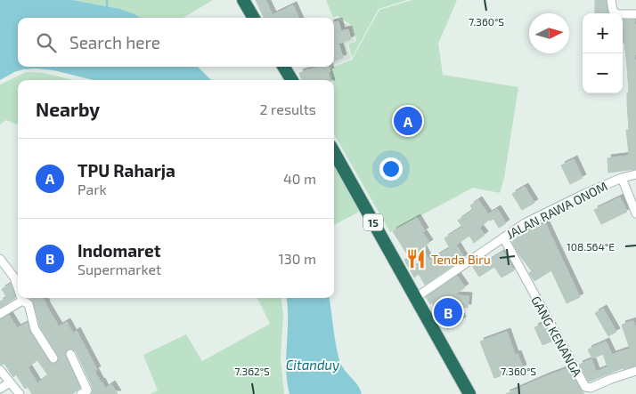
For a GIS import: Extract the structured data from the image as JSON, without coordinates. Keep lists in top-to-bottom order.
{
  "streets": {
    "highway": ["15"],
    "street": ["JALAN RAWA ONOM", "GANG KENANGA"]
  },
  "crossings": [
    ["JALAN RAWA ONOM", "15"],
    ["JALAN RAWA ONOM", "GANG KENANGA"]
  ],
  "water": ["Citanduy"],
  "places": {
    "restaurant": ["Tenda Biru"]
  },
  "north": "right",
  "page": {
    "map_buttons": ["+", "−"],
    "search": "Search here",
    "heading": ["Nearby", "2 results"],
    "pins": ["A", "B"],
    "list": [
      {
        "mark": "A",
        "name": "TPU Raharja",
        "note": "Park",
        "value": "40 m"
      },
      {
        "mark": "B",
        "name": "Indomaret",
        "note": "Supermarket",
        "value": "130 m"
      }
    ]
  },
  "coordinates": ["7.360°S", "108.564°E", "7.362°S"]
}
